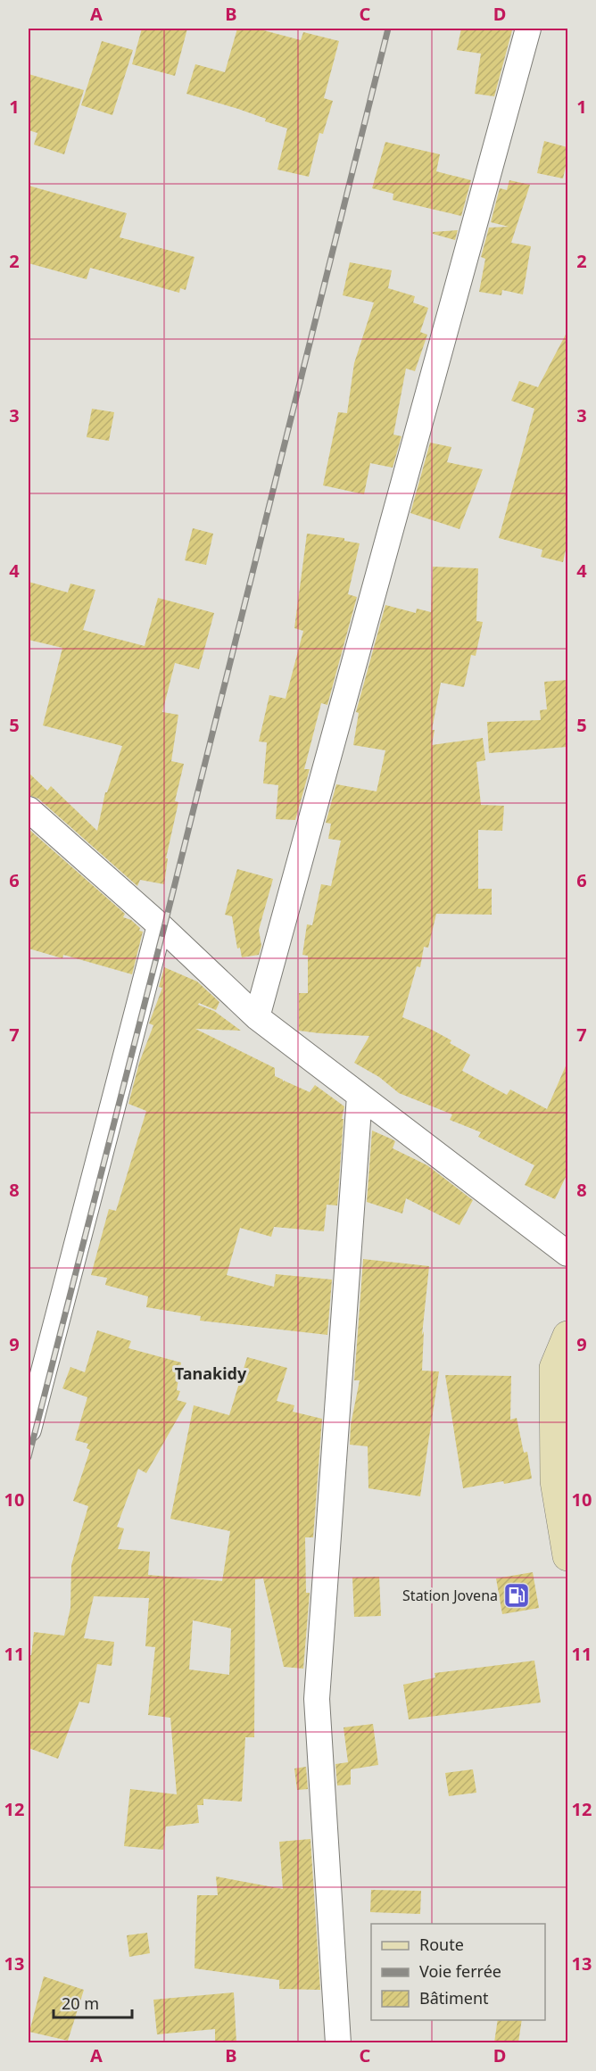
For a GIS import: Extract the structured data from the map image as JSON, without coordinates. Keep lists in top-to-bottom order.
{
  "districts": ["Tanakidy"],
  "places": {
    "fuel station": ["Station Jovena"]
  },
  "legend": ["Route", "Voie ferrée", "Bâtiment"],
  "scale_bar": "20 m",
  "grid": {
    "columns": [
      "A",
      "B",
      "C",
      "D"
    ],
    "rows": [
      "1",
      "2",
      "3",
      "4",
      "5",
      "6",
      "7",
      "8",
      "9",
      "10",
      "11",
      "12",
      "13"
    ]
  }
}
